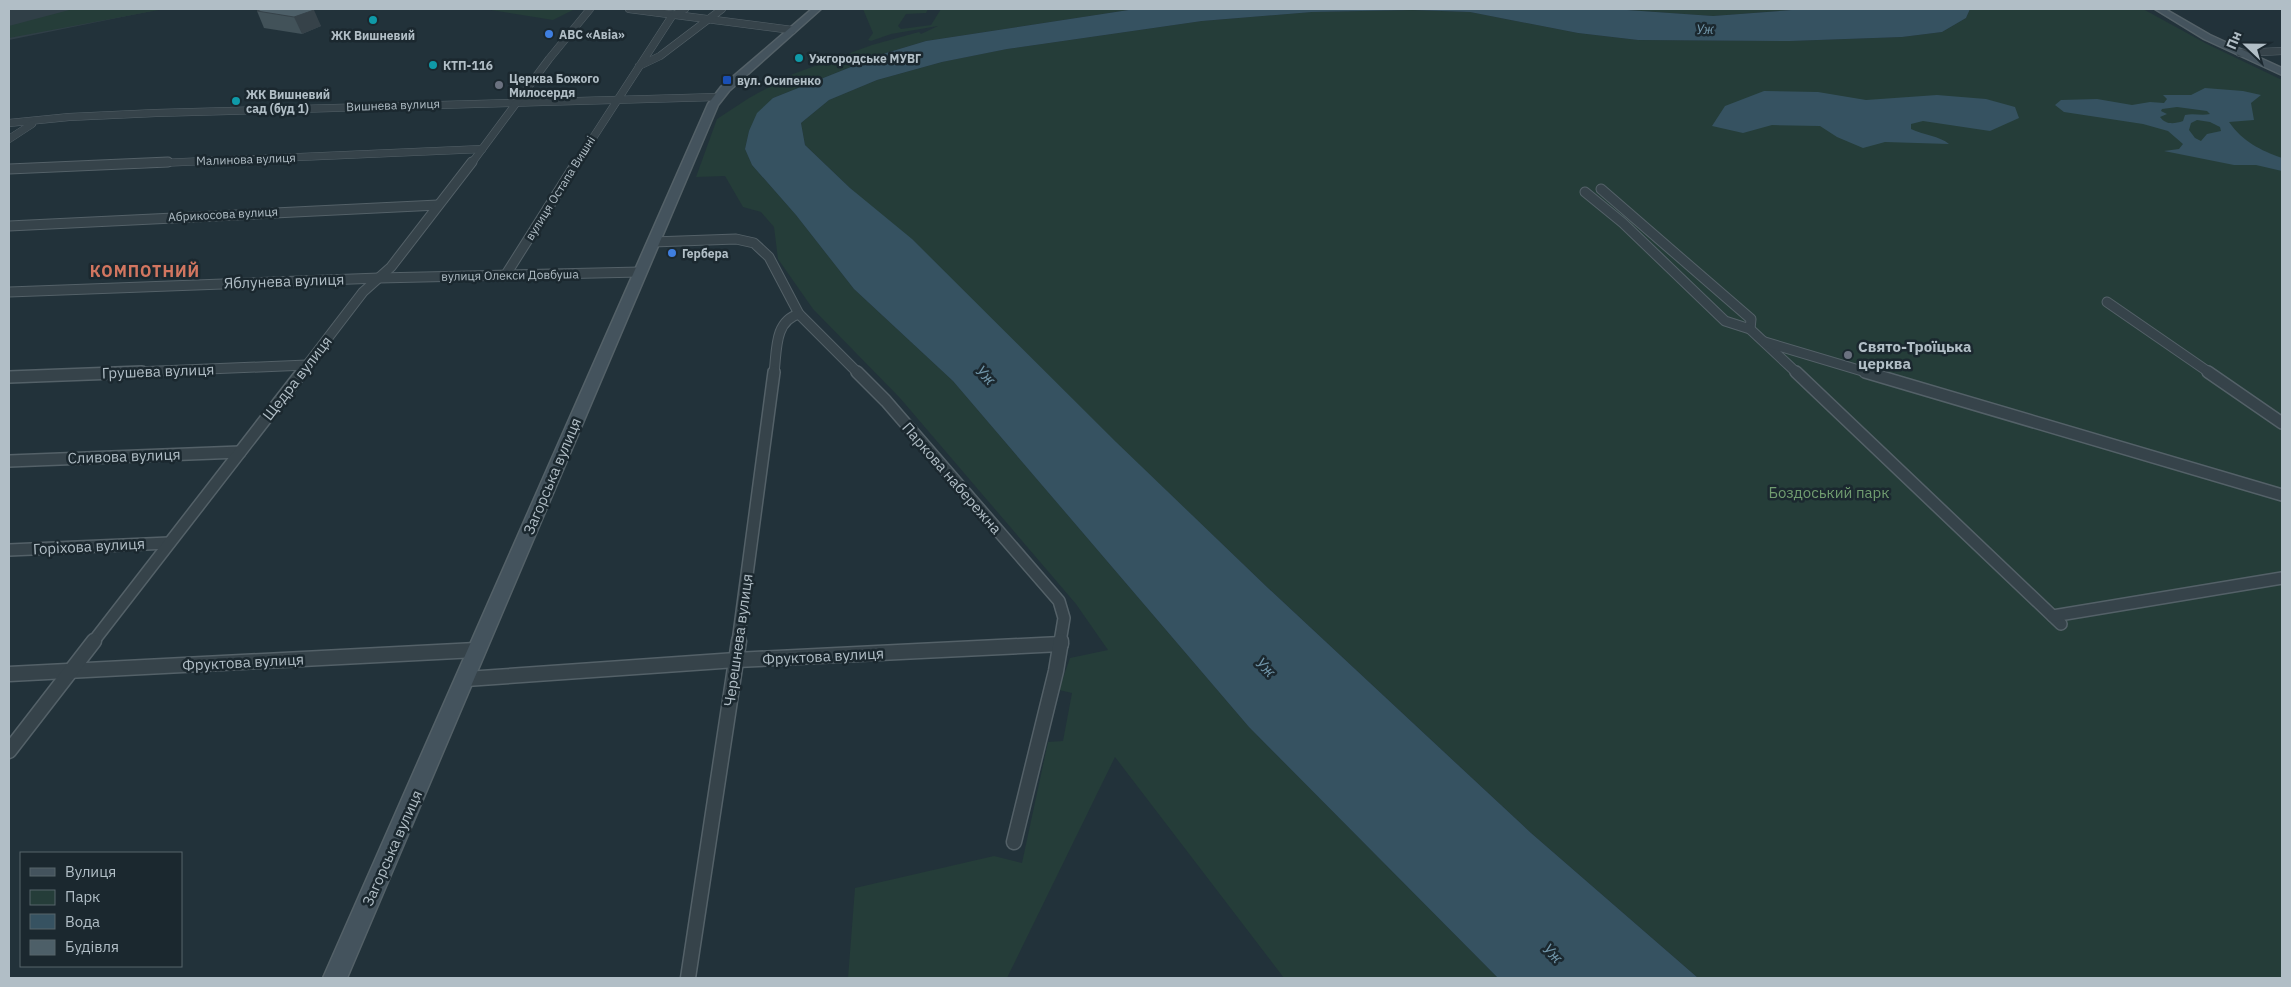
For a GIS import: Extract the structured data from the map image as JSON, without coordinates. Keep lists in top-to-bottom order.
{
  "streets": {
    "street": [
      "Вишнева вулиця",
      "Малинова вулиця",
      "вулиця Остапа Вишні",
      "Абрикосова вулиця",
      "вулиця Олекси Довбуша",
      "Яблунева вулиця",
      "Грушева вулиця",
      "Щедра вулиця",
      "Сливова вулиця",
      "Загорська вулиця",
      "Паркова набережна",
      "Горіхова вулиця",
      "Черешнева вулиця",
      "Фруктова вулиця"
    ]
  },
  "crossings": [
    ["Вишнева вулиця", "вулиця Остапа Вишні"],
    ["Вишнева вулиця", "Щедра вулиця"],
    ["Вишнева вулиця", "Загорська вулиця"],
    ["Малинова вулиця", "Щедра вулиця"],
    ["вулиця Остапа Вишні", "вулиця Олекси Довбуша"],
    ["Абрикосова вулиця", "Щедра вулиця"],
    ["вулиця Олекси Довбуша", "Яблунева вулиця"],
    ["вулиця Олекси Довбуша", "Щедра вулиця"],
    ["вулиця Олекси Довбуша", "Загорська вулиця"],
    ["Яблунева вулиця", "Щедра вулиця"],
    ["Грушева вулиця", "Щедра вулиця"],
    ["Щедра вулиця", "Сливова вулиця"],
    ["Щедра вулиця", "Горіхова вулиця"],
    ["Щедра вулиця", "Фруктова вулиця"],
    ["Загорська вулиця", "Паркова набережна"],
    ["Загорська вулиця", "Фруктова вулиця"],
    ["Паркова набережна", "Черешнева вулиця"],
    ["Паркова набережна", "Фруктова вулиця"],
    ["Черешнева вулиця", "Фруктова вулиця"]
  ],
  "districts": ["КОМПОТНИЙ"],
  "water": ["Уж"],
  "parks": ["Боздоський парк"],
  "places": {
    "other": [
      "ЖК Вишневий",
      "ABC «Авіа»",
      "Ужгородське МУВГ",
      "КТП-116",
      "Церква Божого Милосердя",
      "ЖК Вишневий сад (буд 1)",
      "Гербера",
      "Свято-Троїцька церква"
    ],
    "transit": ["вул. Осипенко"]
  },
  "legend": [
    "Вулиця",
    "Парк",
    "Вода",
    "Будівля"
  ],
  "north": "left"
}
